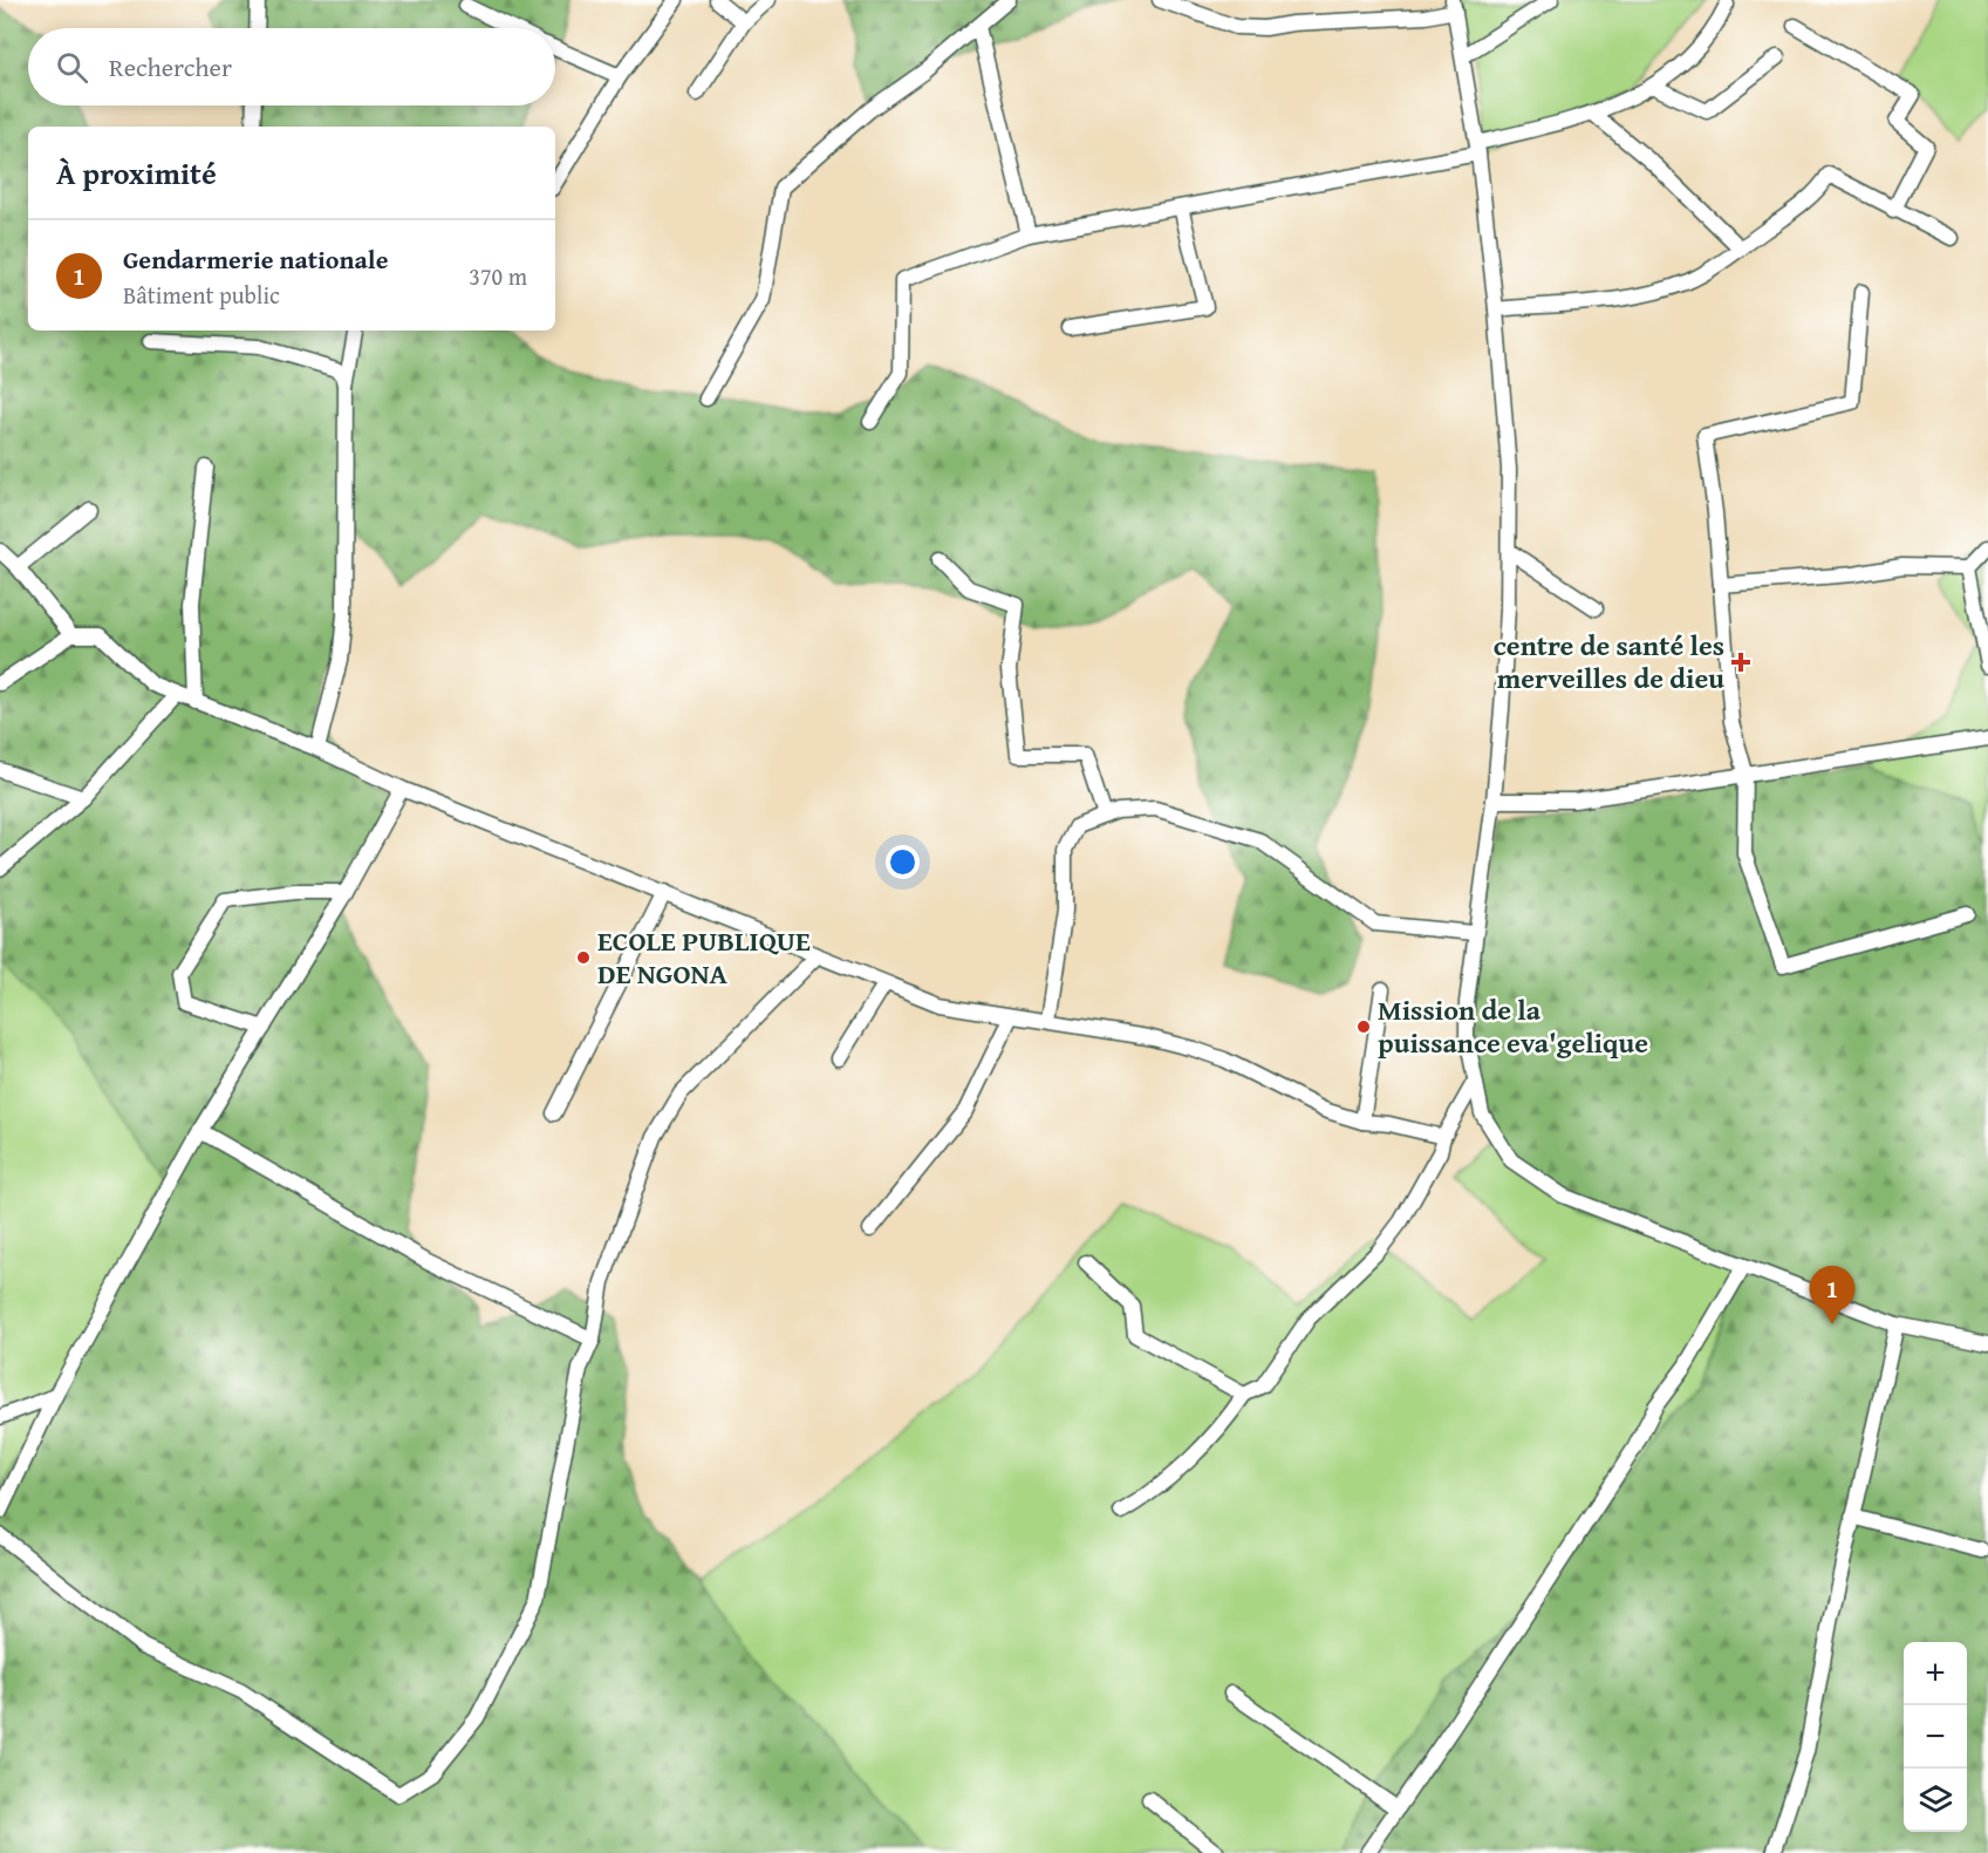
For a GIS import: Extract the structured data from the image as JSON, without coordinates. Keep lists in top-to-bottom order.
{
  "places": {
    "health": ["centre de santé les merveilles de dieu"],
    "other": ["ECOLE PUBLIQUE DE NGONA", "Mission de la puissance eva'gelique"]
  },
  "page": {
    "search": "Rechercher",
    "heading": "À proximité",
    "list": [
      {
        "mark": "1",
        "name": "Gendarmerie nationale",
        "note": "Bâtiment public",
        "value": "370 m"
      }
    ],
    "pins": "1",
    "map_buttons": ["+", "−"]
  }
}
